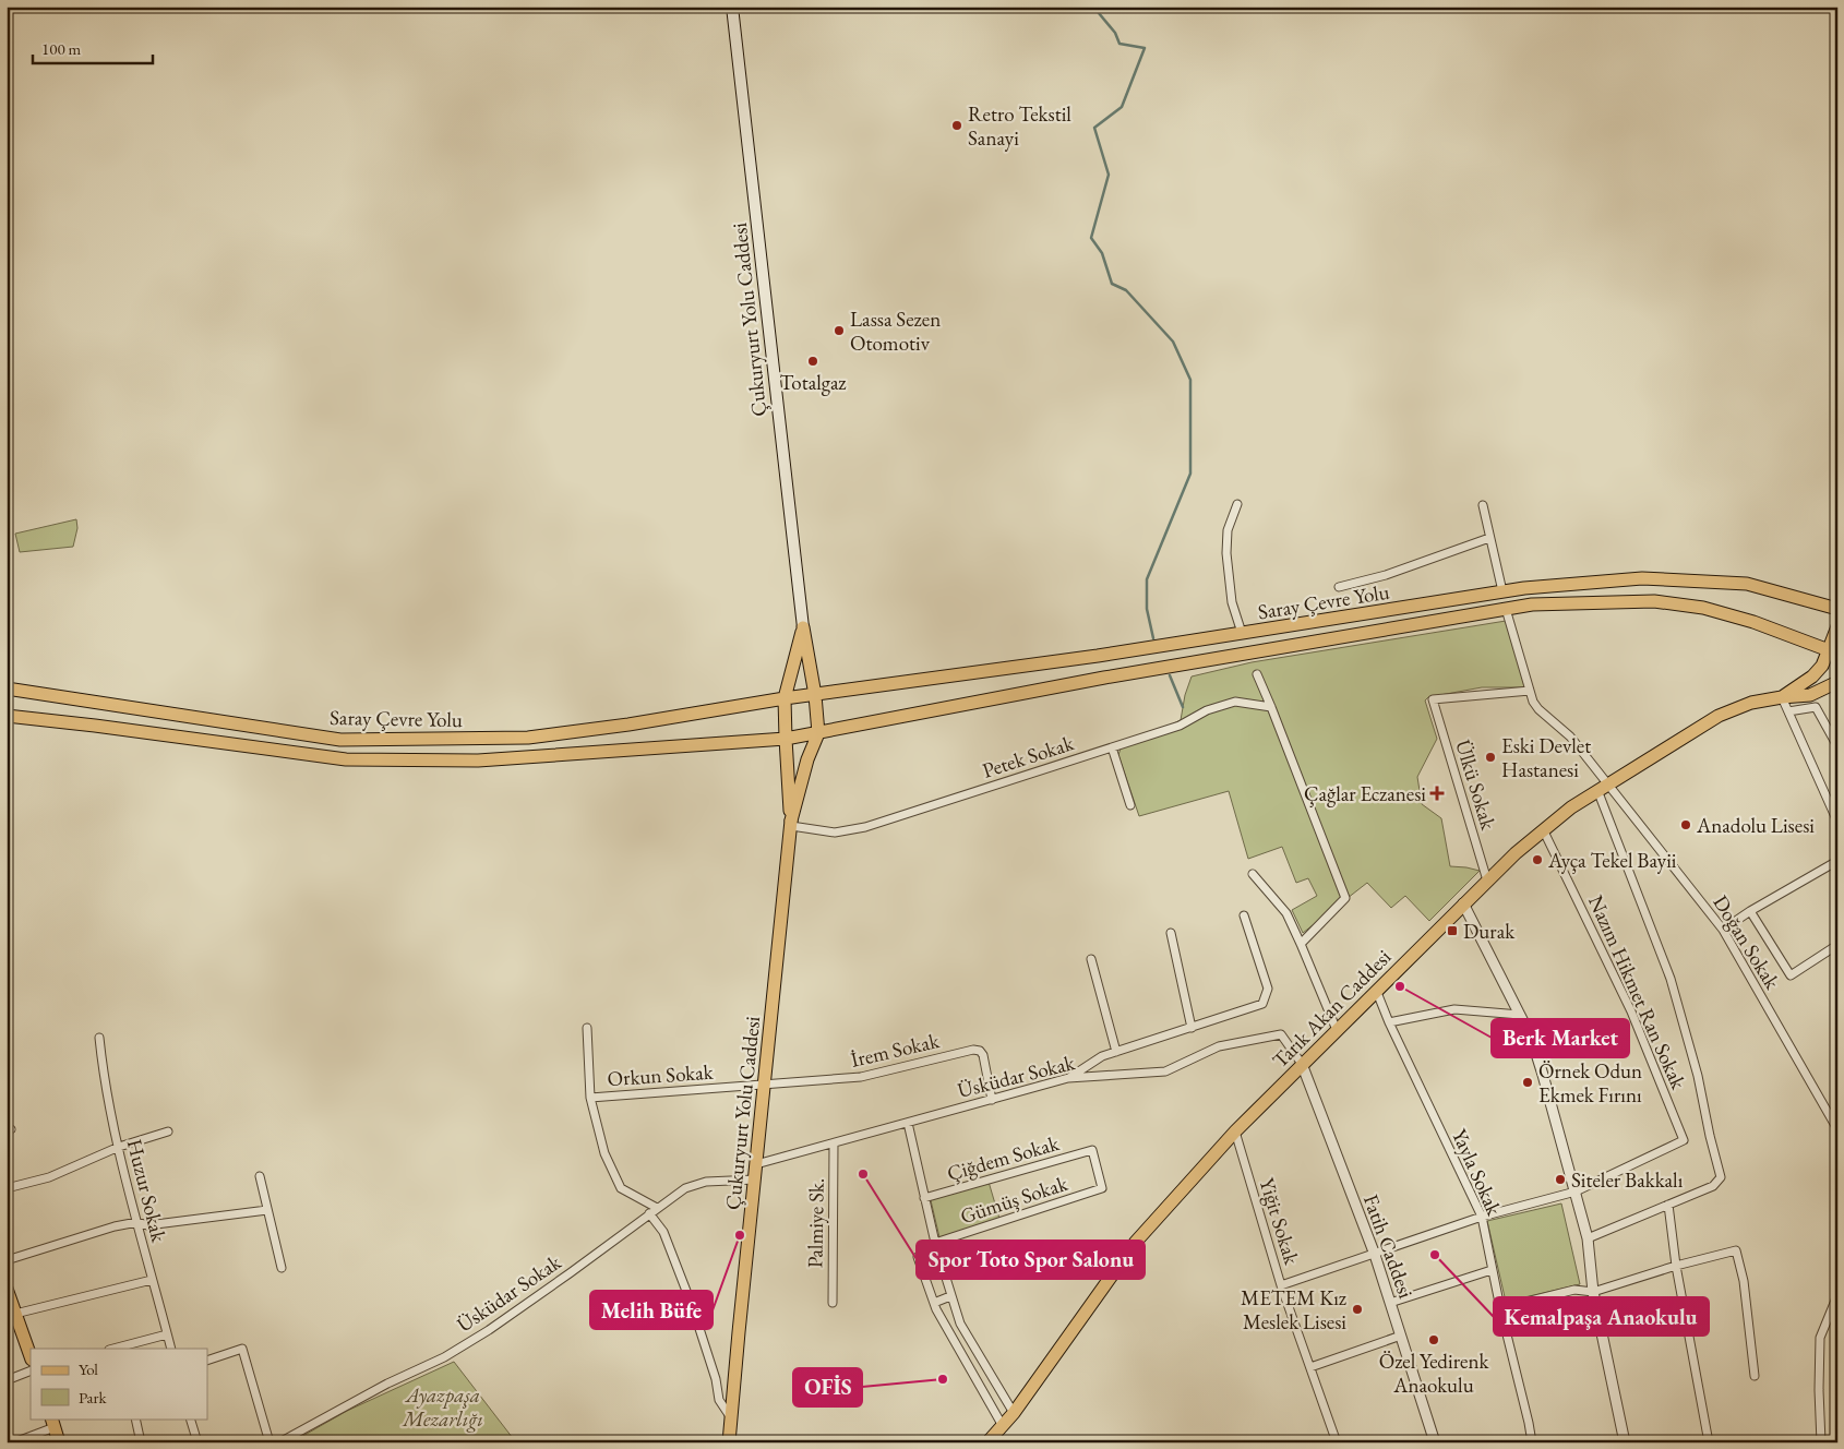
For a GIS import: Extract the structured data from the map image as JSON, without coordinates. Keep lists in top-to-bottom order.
{
  "streets": {
    "main road": ["Çukuryurt Yolu Caddesi", "Saray Çevre Yolu", "Tarık Akan Caddesi"],
    "street": [
      "Petek Sokak",
      "Ülkü Sokak",
      "Doğan Sokak",
      "Nazım Hikmet Ran Sokak",
      "İrem Sokak",
      "Orkun Sokak",
      "Üsküdar Sokak",
      "Çiğdem Sokak",
      "Yayla Sokak",
      "Huzur Sokak",
      "Gümüş Sokak",
      "Yiğit Sokak",
      "Palmiye Sk.",
      "Fatih Caddesi"
    ]
  },
  "crossings": [
    ["Çukuryurt Yolu Caddesi", "Petek Sokak"],
    ["Çukuryurt Yolu Caddesi", "İrem Sokak"],
    ["Çukuryurt Yolu Caddesi", "Orkun Sokak"],
    ["Çukuryurt Yolu Caddesi", "Üsküdar Sokak"],
    ["Saray Çevre Yolu", "Doğan Sokak"],
    ["Ülkü Sokak", "Doğan Sokak"],
    ["Ülkü Sokak", "Tarık Akan Caddesi"],
    ["Doğan Sokak", "Tarık Akan Caddesi"],
    ["Nazım Hikmet Ran Sokak", "Tarık Akan Caddesi"],
    ["Tarık Akan Caddesi", "Üsküdar Sokak"],
    ["Tarık Akan Caddesi", "Yayla Sokak"],
    ["Tarık Akan Caddesi", "Yiğit Sokak"],
    ["Tarık Akan Caddesi", "Fatih Caddesi"],
    ["İrem Sokak", "Orkun Sokak"],
    ["İrem Sokak", "Üsküdar Sokak"],
    ["Üsküdar Sokak", "Palmiye Sk."],
    ["Üsküdar Sokak", "Fatih Caddesi"],
    ["Çiğdem Sokak", "Gümüş Sokak"]
  ],
  "parks": ["Ayazpaşa Mezarlığı"],
  "places": {
    "other": [
      "Retro Tekstil Sanayi",
      "Lassa Sezen Otomotiv",
      "Totalgaz",
      "Eski Devlet Hastanesi",
      "Anadolu Lisesi",
      "Ayça Tekel Bayii",
      "Berk Market",
      "Örnek Odun Ekmek Fırını",
      "Spor Toto Spor Salonu",
      "Siteler Bakkalı",
      "Melih Büfe",
      "Kemalpaşa Anaokulu",
      "METEM Kız Meslek Lisesi",
      "Özel Yedirenk Anaokulu",
      "OFİS"
    ],
    "health": ["Çağlar Eczanesi"],
    "transit": ["Durak"]
  },
  "legend": ["Yol", "Park"],
  "scale_bar": "100 m"
}
